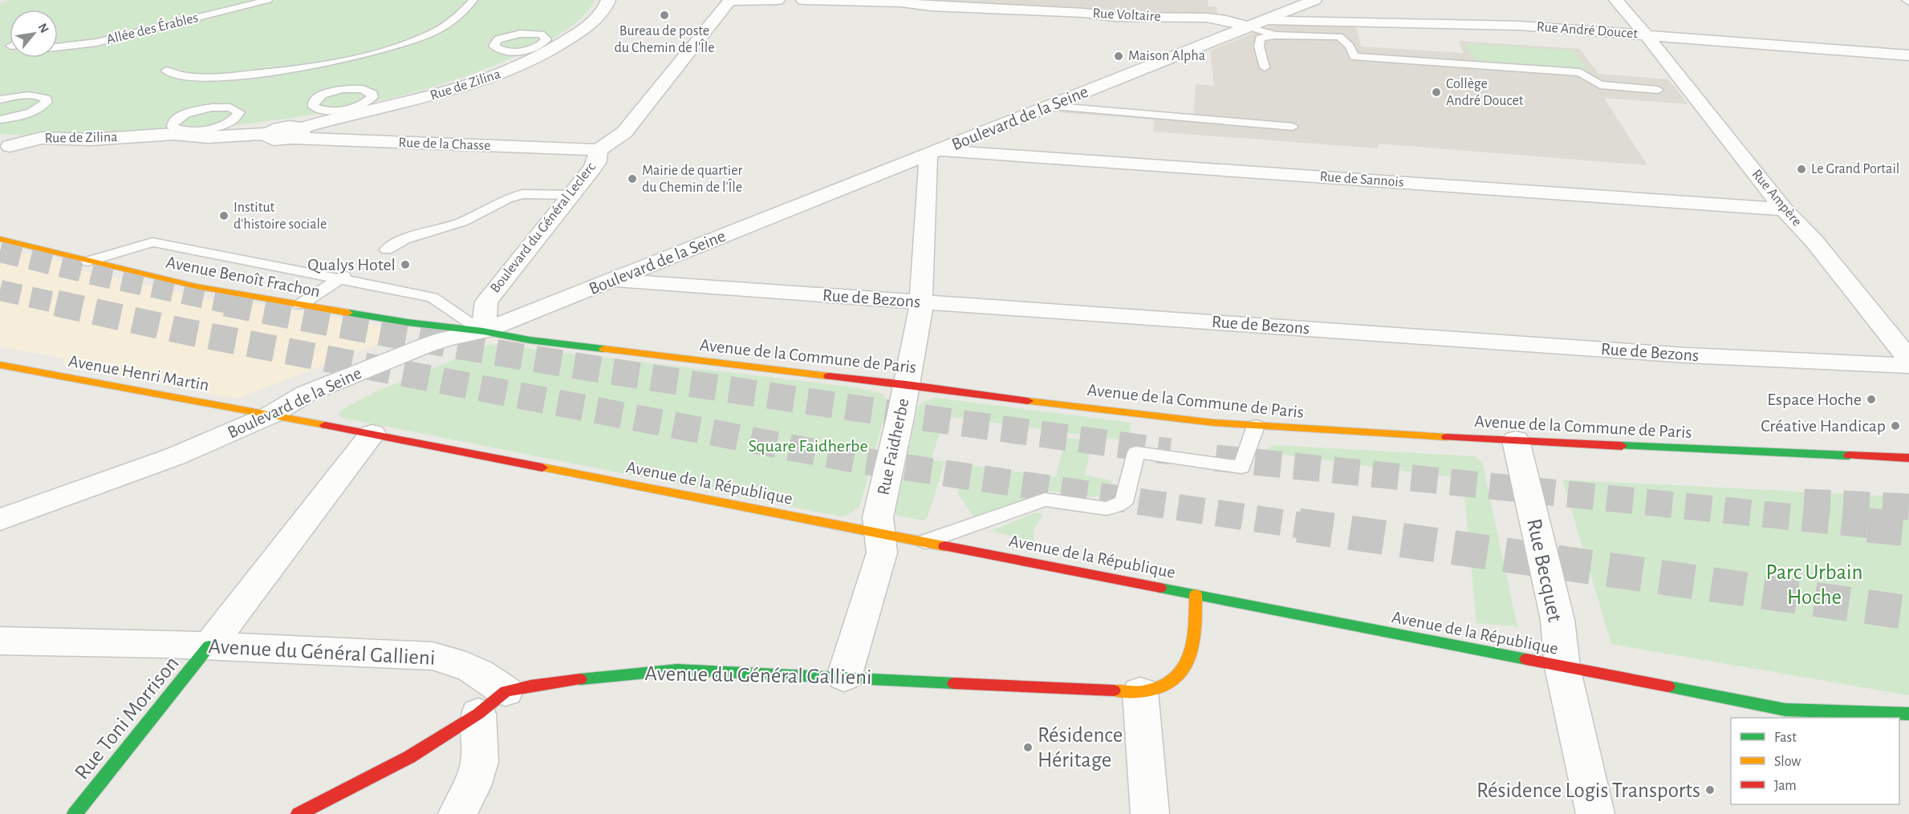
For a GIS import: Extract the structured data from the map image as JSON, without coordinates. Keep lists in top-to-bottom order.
{
  "streets": {
    "main road": [
      "Avenue Benoît Frachon",
      "Avenue de la Commune de Paris",
      "Avenue Henri Martin",
      "Avenue de la République",
      "Avenue du Général Gallieni",
      "Rue Toni Morrison"
    ],
    "street": [
      "Rue Voltaire",
      "Rue André Doucet",
      "Rue de Zilina",
      "Boulevard de la Seine",
      "Rue de la Chasse",
      "Rue de Sannois",
      "Rue Ampère",
      "Boulevard du Général Leclerc",
      "Rue de Bezons",
      "Rue Faidherbe",
      "Rue Becquet"
    ],
    "lane": ["Allée des Érables"]
  },
  "crossings": [
    ["Rue Voltaire", "Boulevard de la Seine"],
    ["Rue André Doucet", "Boulevard de la Seine"],
    ["Rue André Doucet", "Rue Ampère"],
    ["Rue de Zilina", "Rue de la Chasse"],
    ["Boulevard de la Seine", "Rue de Sannois"],
    ["Boulevard de la Seine", "Boulevard du Général Leclerc"],
    ["Boulevard de la Seine", "Avenue Benoît Frachon"],
    ["Boulevard de la Seine", "Rue de Bezons"],
    ["Boulevard de la Seine", "Avenue de la Commune de Paris"],
    ["Boulevard de la Seine", "Avenue Henri Martin"],
    ["Boulevard de la Seine", "Rue Faidherbe"],
    ["Boulevard de la Seine", "Avenue de la République"],
    ["Rue de la Chasse", "Boulevard du Général Leclerc"],
    ["Rue de Sannois", "Rue Ampère"],
    ["Rue de Sannois", "Rue Faidherbe"],
    ["Boulevard du Général Leclerc", "Avenue Benoît Frachon"],
    ["Boulevard du Général Leclerc", "Avenue de la Commune de Paris"],
    ["Avenue Benoît Frachon", "Avenue de la Commune de Paris"],
    ["Rue de Bezons", "Rue Faidherbe"],
    ["Avenue de la Commune de Paris", "Rue Faidherbe"],
    ["Avenue de la Commune de Paris", "Rue Becquet"],
    ["Avenue Henri Martin", "Avenue de la République"],
    ["Rue Faidherbe", "Avenue de la République"],
    ["Rue Faidherbe", "Avenue du Général Gallieni"],
    ["Avenue de la République", "Rue Becquet"],
    ["Avenue de la République", "Avenue du Général Gallieni"],
    ["Avenue du Général Gallieni", "Rue Toni Morrison"]
  ],
  "parks": ["Square Faidherbe", "Parc Urbain Hoche"],
  "places": [
    "Bureau de poste du Chemin de l'Île",
    "Maison Alpha",
    "Collège André Doucet",
    "Le Grand Portail",
    "Mairie de quartier du Chemin de l'Île",
    "Institut d'histoire sociale",
    "Qualys Hotel",
    "Espace Hoche",
    "Créative Handicap",
    "Résidence Héritage",
    "Résidence Logis Transports"
  ],
  "legend": ["Fast", "Slow", "Jam"],
  "north": "top right"
}
